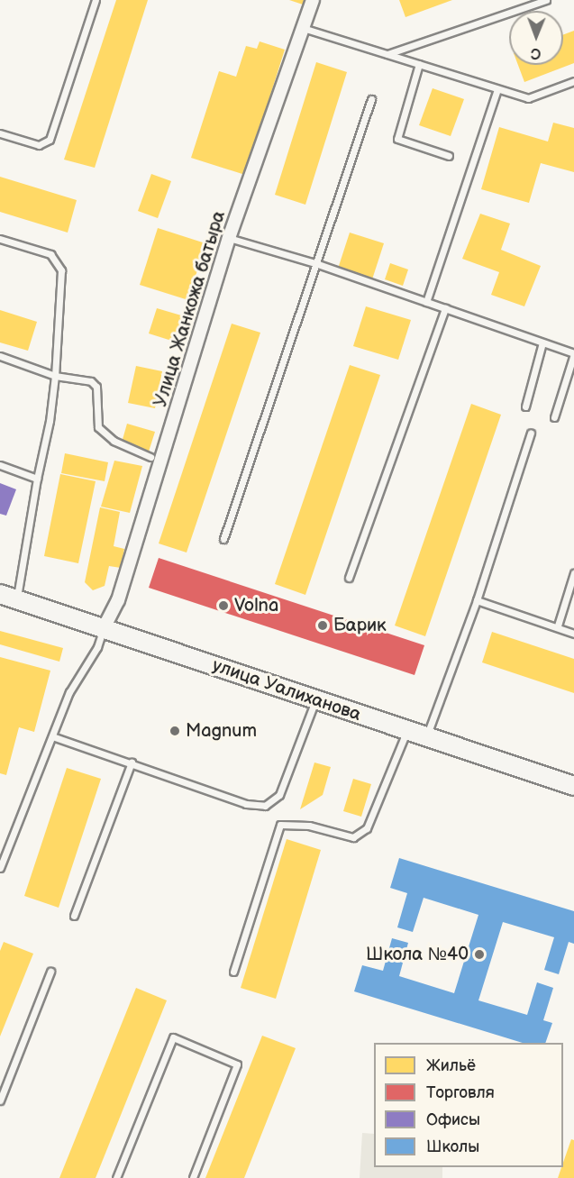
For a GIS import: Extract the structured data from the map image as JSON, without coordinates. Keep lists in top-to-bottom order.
{
  "streets": {
    "main road": ["улица Уалиханова"],
    "street": ["Улица Жанкожа батыра"]
  },
  "crossings": [
    ["Улица Жанкожа батыра", "улица Уалиханова"]
  ],
  "places": [
    "Volna",
    "Барик",
    "Magnum",
    "Школа №40"
  ],
  "legend": [
    "Жильё",
    "Торговля",
    "Офисы",
    "Школы"
  ],
  "north": "bottom"
}
